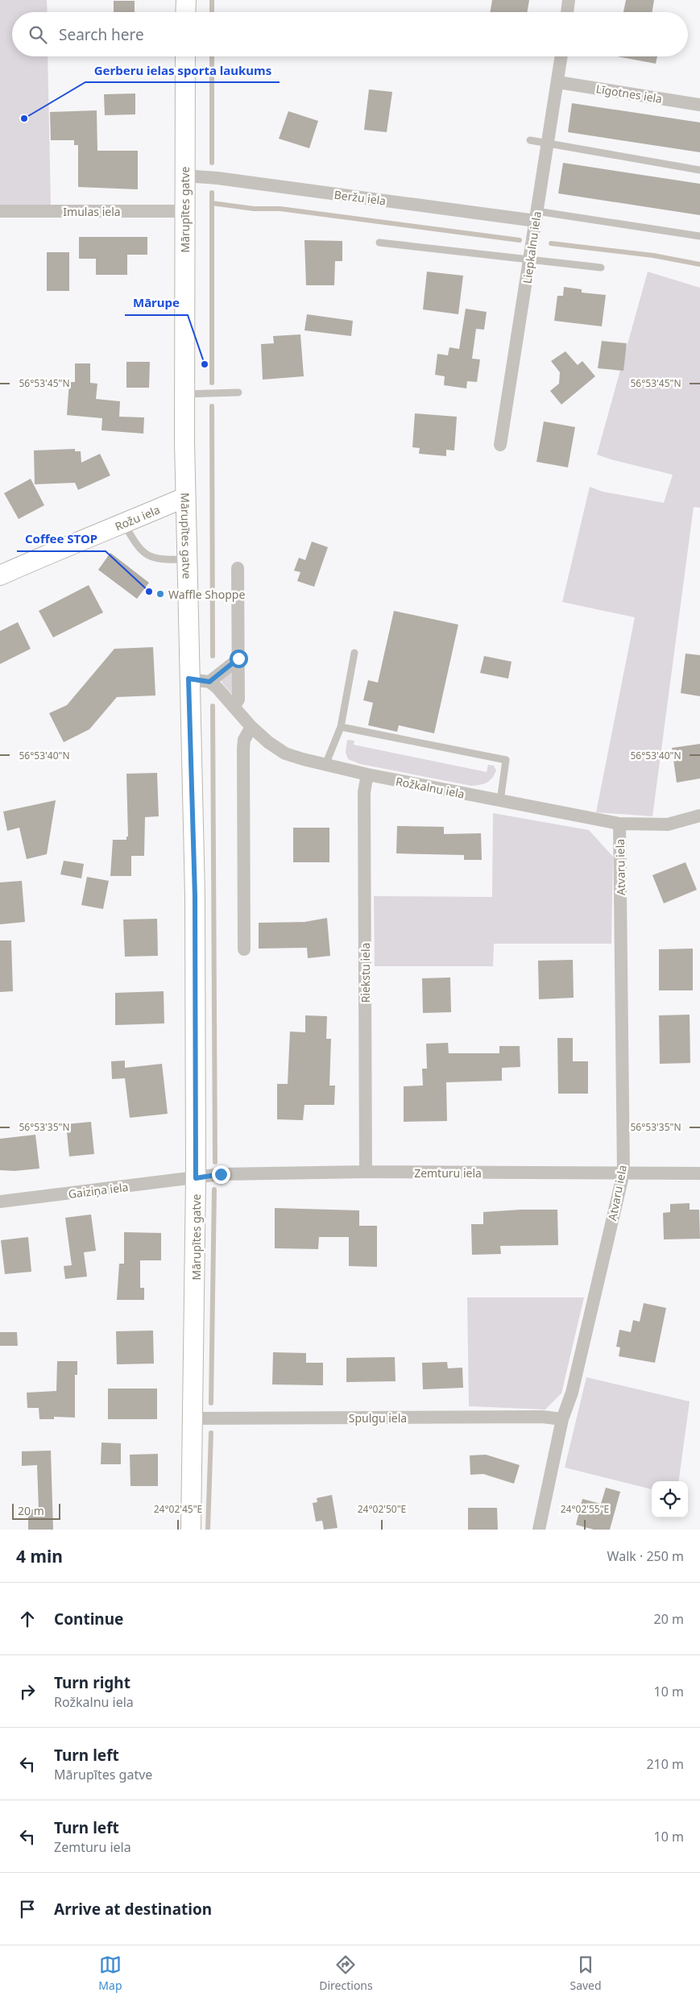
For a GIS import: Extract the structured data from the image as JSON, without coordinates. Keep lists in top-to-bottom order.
{
  "streets": {
    "street": [
      "Līgotnes iela",
      "Beržu iela",
      "Mārupītes gatve",
      "Imulas iela",
      "Liepkalnu iela",
      "Rožu iela",
      "Rožkalnu iela",
      "Atvaru iela",
      "Riekstu iela",
      "Zemturu iela",
      "Gaiziņa iela",
      "Spulgu iela"
    ]
  },
  "crossings": [
    ["Līgotnes iela", "Liepkalnu iela"],
    ["Beržu iela", "Mārupītes gatve"],
    ["Beržu iela", "Liepkalnu iela"],
    ["Mārupītes gatve", "Imulas iela"],
    ["Mārupītes gatve", "Rožu iela"],
    ["Mārupītes gatve", "Zemturu iela"],
    ["Mārupītes gatve", "Gaiziņa iela"],
    ["Mārupītes gatve", "Spulgu iela"],
    ["Rožkalnu iela", "Atvaru iela"],
    ["Rožkalnu iela", "Riekstu iela"],
    ["Atvaru iela", "Zemturu iela"],
    ["Atvaru iela", "Spulgu iela"],
    ["Riekstu iela", "Zemturu iela"],
    ["Zemturu iela", "Gaiziņa iela"]
  ],
  "places": [
    "Gerberu ielas sporta laukums",
    "Mārupe",
    "Coffee STOP",
    "Waffle Shoppe"
  ],
  "scale_bar": "20 m",
  "page": {
    "search": "Search here",
    "scale": "20 m",
    "heading": ["4 min", "Walk · 250 m"],
    "list": [
      ["Continue", "20 m"],
      ["Turn right", "Rožkalnu iela", "10 m"],
      ["Turn left", "Mārupītes gatve", "210 m"],
      ["Turn left", "Zemturu iela", "10 m"],
      "Arrive at destination"
    ],
    "nav": ["Map", "Directions", "Saved"]
  },
  "coordinates": [
    "56°53'45\"N",
    "56°53'40\"N",
    "56°53'35\"N",
    "24°02'45\"E",
    "24°02'50\"E",
    "24°02'55\"E"
  ]
}
